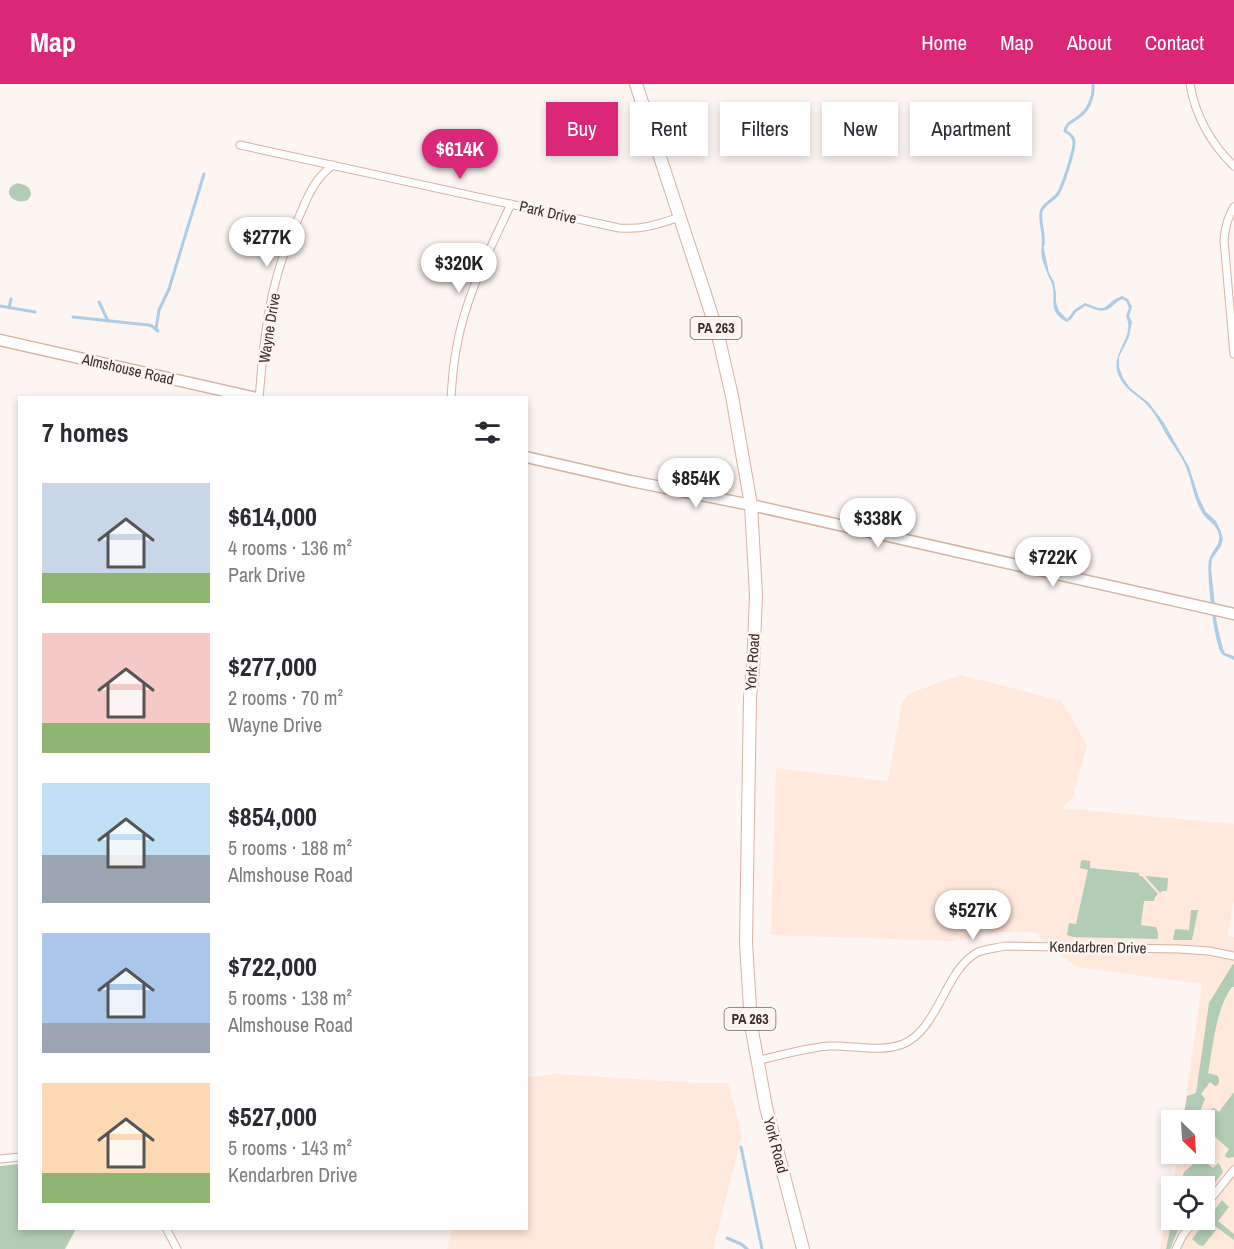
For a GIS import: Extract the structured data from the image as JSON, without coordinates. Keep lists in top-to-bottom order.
{
  "streets": {
    "highway": ["PA 263", "York Road"],
    "main road": ["Almshouse Road"],
    "street": ["Park Drive", "Wayne Drive", "Kendarbren Drive"]
  },
  "crossings": [
    ["Park Drive", "Wayne Drive"],
    ["Park Drive", "York Road"],
    ["York Road", "Kendarbren Drive"]
  ],
  "north": "bottom right",
  "page": {
    "header": "Map",
    "nav": [
      "Home",
      "Map",
      "About",
      "Contact"
    ],
    "chip": [
      "Buy",
      "Rent",
      "Filters",
      "New",
      "Apartment"
    ],
    "price": [
      "$614K",
      "$277K",
      "$320K",
      "$854K",
      "$338K",
      "$722K",
      "$527K"
    ],
    "heading": "7 homes",
    "list": [
      {
        "name": "$614,000",
        "note": "4 rooms · 136 m² · Park Drive"
      },
      {
        "name": "$277,000",
        "note": "2 rooms · 70 m² · Wayne Drive"
      },
      {
        "name": "$854,000",
        "note": "5 rooms · 188 m² · Almshouse Road"
      },
      {
        "name": "$722,000",
        "note": "5 rooms · 138 m² · Almshouse Road"
      },
      {
        "name": "$527,000",
        "note": "5 rooms · 143 m² · Kendarbren Drive"
      }
    ]
  }
}
